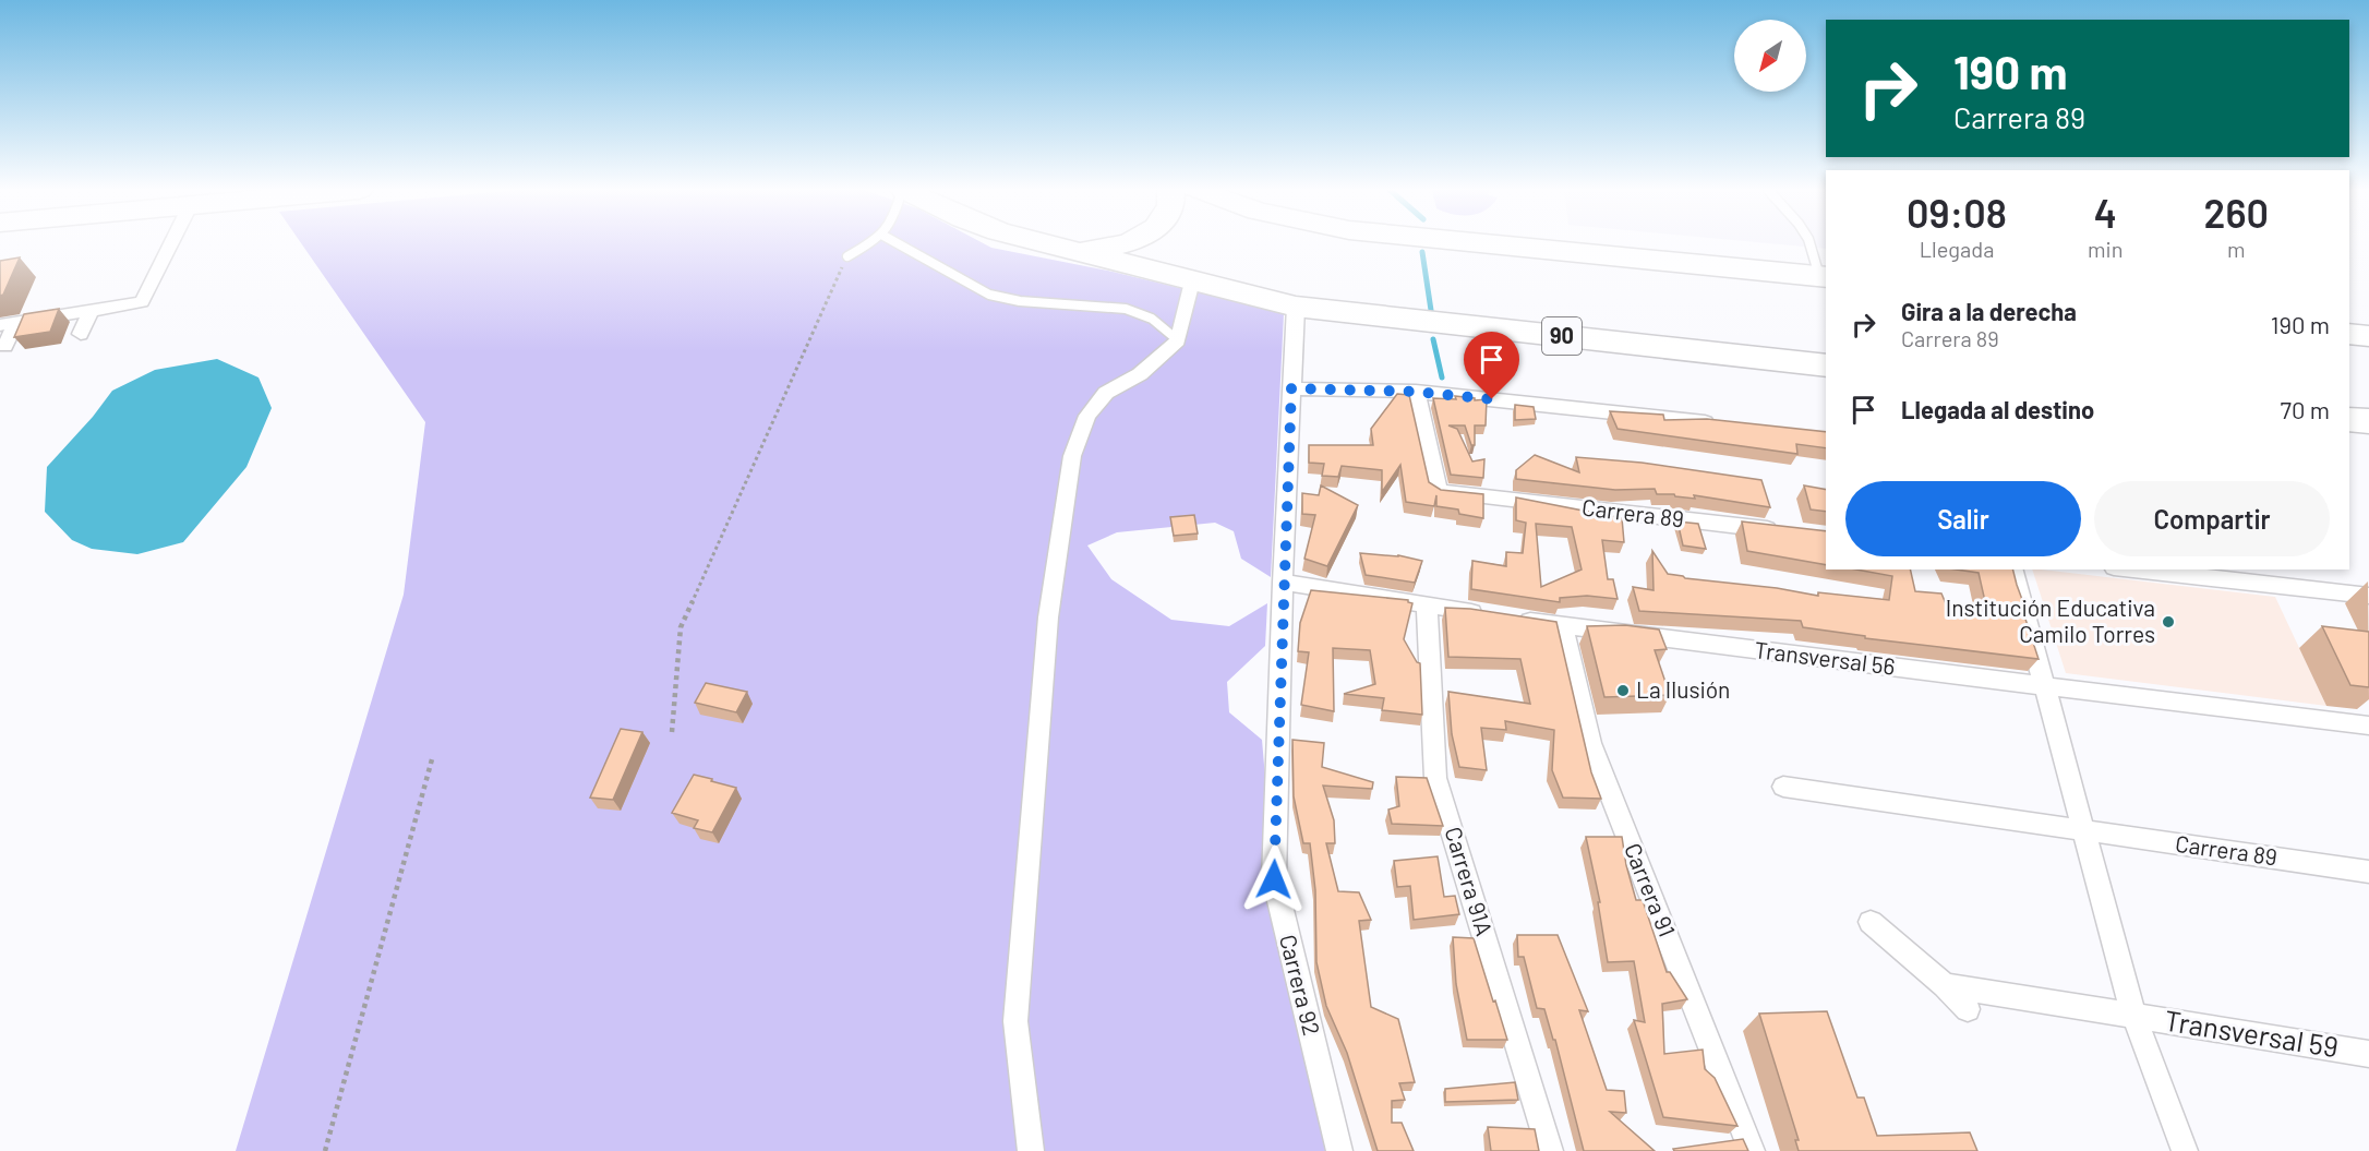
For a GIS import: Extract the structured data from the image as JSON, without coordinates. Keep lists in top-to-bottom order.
{
  "streets": {
    "highway": ["90"],
    "street": [
      "Carrera 89",
      "Transversal 56",
      "Carrera 91A",
      "Carrera 91",
      "Carrera 92",
      "Transversal 59"
    ]
  },
  "crossings": [
    ["90", "Carrera 92"],
    ["Transversal 56", "Carrera 91"]
  ],
  "places": ["Institución Educativa Camilo Torres", "La Ilusión"],
  "north": "bottom left",
  "page": {
    "turn": ["190 m", "Carrera 89"],
    "eta": [
      "09:08",
      "Llegada",
      "4",
      "min",
      "260",
      "m"
    ],
    "list": [
      {
        "name": "Gira a la derecha",
        "note": "Carrera 89",
        "value": "190 m"
      },
      {
        "name": "Llegada al destino",
        "value": "70 m"
      }
    ],
    "buttons": ["Salir", "Compartir"]
  }
}
